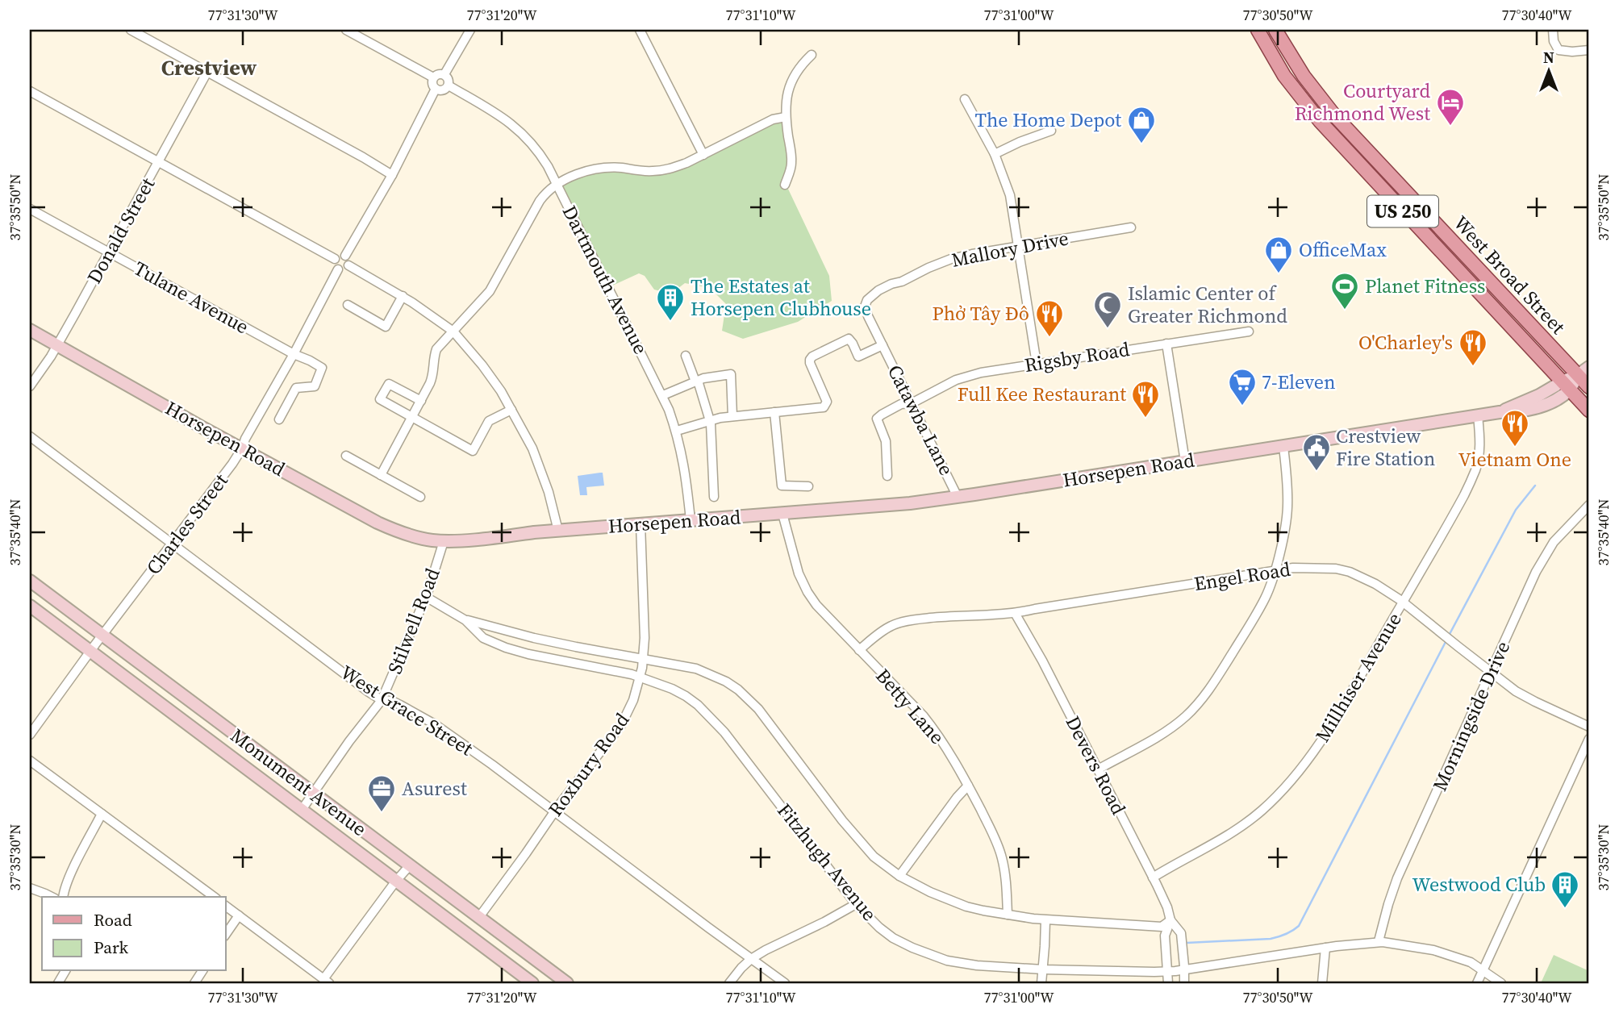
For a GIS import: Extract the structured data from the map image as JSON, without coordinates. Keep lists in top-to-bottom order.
{
  "streets": {
    "main road": ["US 250", "West Broad Street"],
    "street": [
      "Donald Street",
      "Mallory Drive",
      "Dartmouth Avenue",
      "Tulane Avenue",
      "Rigsby Road",
      "Catawba Lane",
      "Horsepen Road",
      "Charles Street",
      "Engel Road",
      "Stilwell Road",
      "Millhiser Avenue",
      "Betty Lane",
      "West Grace Street",
      "Morningside Drive",
      "Roxbury Road",
      "Devers Road",
      "Monument Avenue",
      "Fitzhugh Avenue"
    ]
  },
  "crossings": [
    ["Donald Street", "Tulane Avenue"],
    ["Donald Street", "Horsepen Road"],
    ["Mallory Drive", "Catawba Lane"],
    ["West Broad Street", "Horsepen Road"],
    ["Dartmouth Avenue", "Horsepen Road"],
    ["Tulane Avenue", "Charles Street"],
    ["Rigsby Road", "Catawba Lane"],
    ["Catawba Lane", "Horsepen Road"],
    ["Horsepen Road", "Charles Street"],
    ["Horsepen Road", "Stilwell Road"],
    ["Horsepen Road", "Millhiser Avenue"],
    ["Horsepen Road", "Betty Lane"],
    ["Horsepen Road", "Roxbury Road"],
    ["Charles Street", "West Grace Street"],
    ["Charles Street", "Monument Avenue"],
    ["Engel Road", "Millhiser Avenue"],
    ["Engel Road", "Betty Lane"],
    ["Engel Road", "Morningside Drive"],
    ["Engel Road", "Devers Road"],
    ["Stilwell Road", "West Grace Street"],
    ["Stilwell Road", "Monument Avenue"],
    ["Stilwell Road", "Fitzhugh Avenue"],
    ["Millhiser Avenue", "Devers Road"],
    ["Betty Lane", "Fitzhugh Avenue"],
    ["West Grace Street", "Roxbury Road"],
    ["Morningside Drive", "Fitzhugh Avenue"],
    ["Roxbury Road", "Monument Avenue"],
    ["Roxbury Road", "Fitzhugh Avenue"],
    ["Devers Road", "Fitzhugh Avenue"]
  ],
  "districts": ["Crestview"],
  "places": {
    "hotel": ["Courtyard Richmond West"],
    "shop": ["The Home Depot", "OfficeMax"],
    "sports": ["Planet Fitness"],
    "building": ["The Estates at Horsepen Clubhouse", "Westwood Club"],
    "mosque": ["Islamic Center of Greater Richmond"],
    "restaurant": [
      "Phở Tây Đô",
      "O'Charley's",
      "Full Kee Restaurant",
      "Vietnam One"
    ],
    "supermarket": ["7-Eleven"],
    "public building": ["Crestview Fire Station"],
    "office": ["Asurest"]
  },
  "legend": ["Road", "Park"],
  "north": "top",
  "coordinates": [
    "77°31'30\"W",
    "77°31'20\"W",
    "77°31'10\"W",
    "77°31'00\"W",
    "77°30'50\"W",
    "77°30'40\"W",
    "37°35'50\"N",
    "37°35'40\"N",
    "37°35'30\"N"
  ]
}
